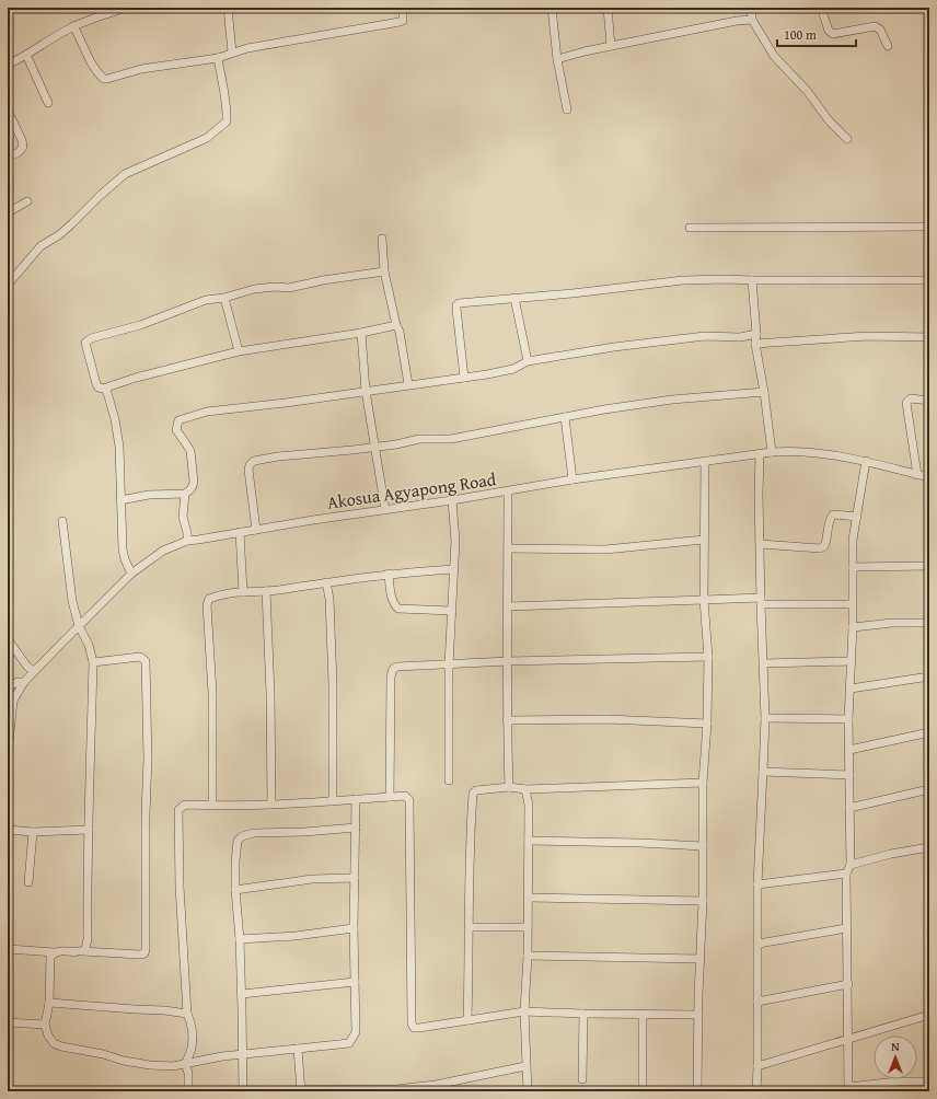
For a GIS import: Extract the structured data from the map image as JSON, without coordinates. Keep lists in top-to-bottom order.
{
  "streets": {
    "street": ["Akosua Agyapong Road"]
  },
  "scale_bar": "100 m",
  "north": "top"
}
